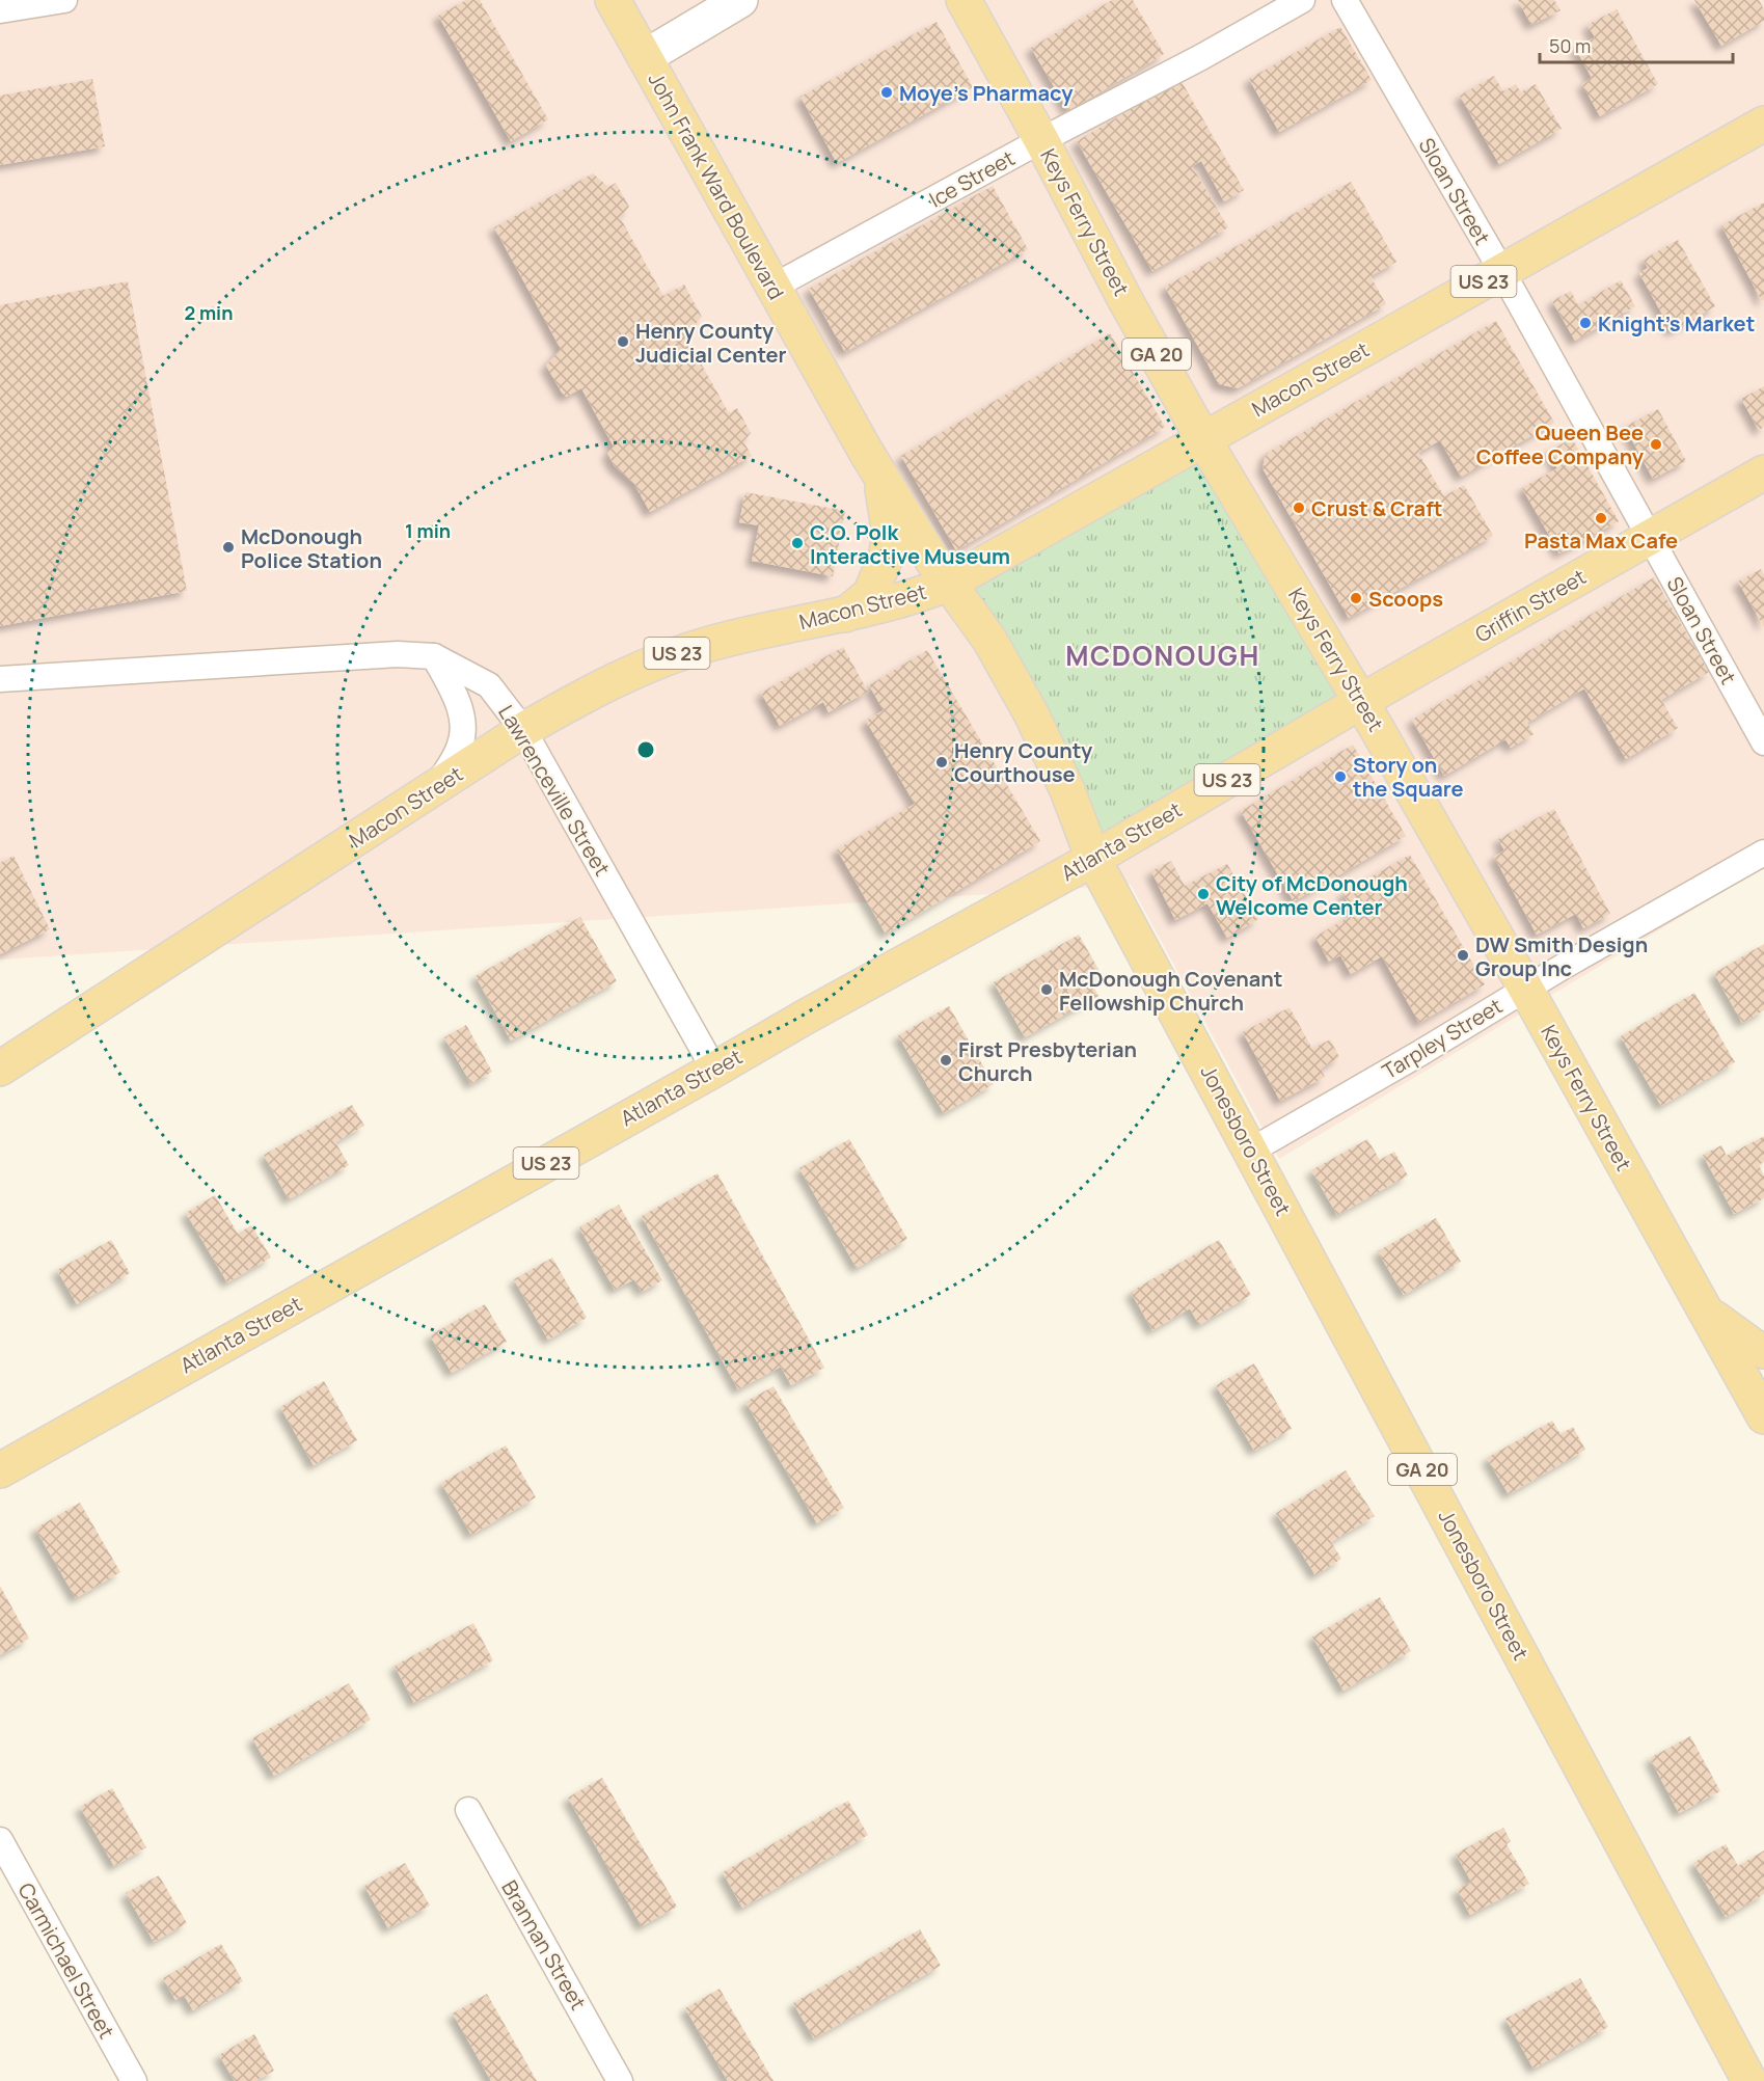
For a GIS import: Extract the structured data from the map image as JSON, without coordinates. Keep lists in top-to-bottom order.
{
  "streets": {
    "main road": [
      "John Frank Ward Boulevard",
      "Keys Ferry Street",
      "US 23",
      "GA 20",
      "Macon Street",
      "Griffin Street",
      "Atlanta Street",
      "Jonesboro Street"
    ],
    "street": [
      "Ice Street",
      "Sloan Street",
      "Lawrenceville Street",
      "Tarpley Street",
      "Brannan Street",
      "Carmichael Street"
    ]
  },
  "crossings": [
    ["Ice Street", "John Frank Ward Boulevard"],
    ["Ice Street", "Keys Ferry Street"],
    ["John Frank Ward Boulevard", "Macon Street"],
    ["John Frank Ward Boulevard", "Atlanta Street"],
    ["John Frank Ward Boulevard", "Jonesboro Street"],
    ["Sloan Street", "Macon Street"],
    ["Sloan Street", "Griffin Street"],
    ["Keys Ferry Street", "Macon Street"],
    ["Keys Ferry Street", "Griffin Street"],
    ["Keys Ferry Street", "Atlanta Street"],
    ["Keys Ferry Street", "Tarpley Street"],
    ["Macon Street", "Lawrenceville Street"],
    ["Griffin Street", "Atlanta Street"],
    ["Lawrenceville Street", "Atlanta Street"],
    ["Atlanta Street", "Jonesboro Street"],
    ["Tarpley Street", "Jonesboro Street"]
  ],
  "districts": ["MCDONOUGH"],
  "places": [
    "Moye's Pharmacy",
    "Knight's Market",
    "Henry County Judicial Center",
    "Queen Bee Coffee Company",
    "Crust & Craft",
    "Pasta Max Cafe",
    "C.O. Polk Interactive Museum",
    "McDonough Police Station",
    "Scoops",
    "Henry County Courthouse",
    "Story on the Square",
    "City of McDonough Welcome Center",
    "DW Smith Design Group Inc",
    "McDonough Covenant Fellowship Church",
    "First Presbyterian Church"
  ],
  "scale_bar": "50 m",
  "rings": ["2 min", "1 min"]
}
